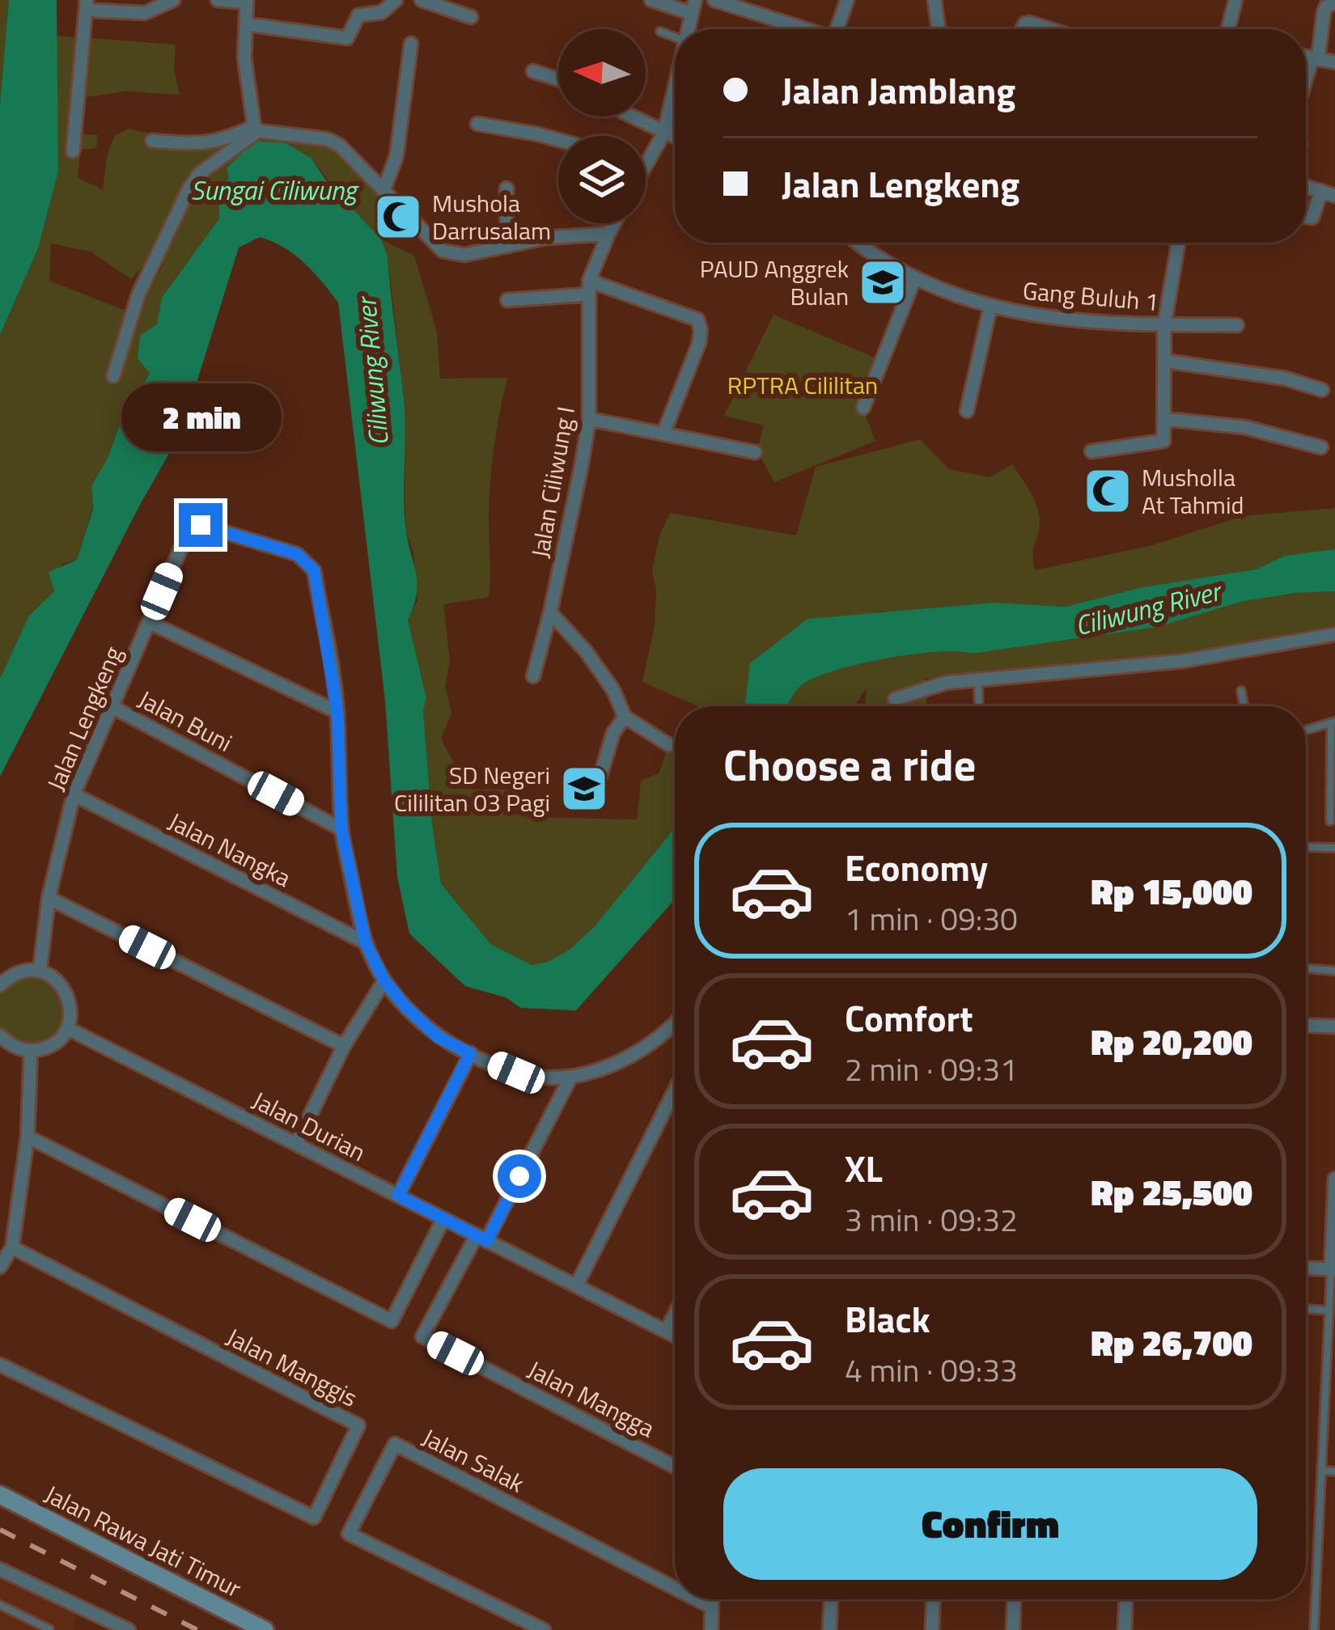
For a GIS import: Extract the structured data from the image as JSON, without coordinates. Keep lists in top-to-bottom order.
{
  "streets": {
    "main road": ["Jalan Rawa Jati Timur"],
    "street": [
      "Gang Buluh 1",
      "Jalan Ciliwung I",
      "Jalan Lengkeng",
      "Jalan Buni",
      "Jalan Nangka",
      "Jalan Durian",
      "Jalan Manggis",
      "Jalan Mangga",
      "Jalan Salak"
    ]
  },
  "crossings": [
    ["Jalan Lengkeng", "Jalan Buni"],
    ["Jalan Lengkeng", "Jalan Nangka"],
    ["Jalan Durian", "Jalan Mangga"]
  ],
  "water": ["Sungai Ciliwung", "Ciliwung River"],
  "parks": ["RPTRA Cililitan"],
  "places": {
    "mosque": ["Mushola Darrusalam", "Musholla At Tahmid"],
    "school or university": ["PAUD Anggrek Bulan", "SD Negeri Cililitan 03 Pagi"]
  },
  "north": "left",
  "page": {
    "banner": ["Jalan Jamblang", "Jalan Lengkeng"],
    "bubble": "2 min",
    "heading": "Choose a ride",
    "list": [
      {
        "name": "Economy",
        "note": "1 min · 09:30",
        "value": "Rp 15,000"
      },
      {
        "name": "Comfort",
        "note": "2 min · 09:31",
        "value": "Rp 20,200"
      },
      {
        "name": "XL",
        "note": "3 min · 09:32",
        "value": "Rp 25,500"
      },
      {
        "name": "Black",
        "note": "4 min · 09:33",
        "value": "Rp 26,700"
      }
    ],
    "buttons": "Confirm"
  }
}
